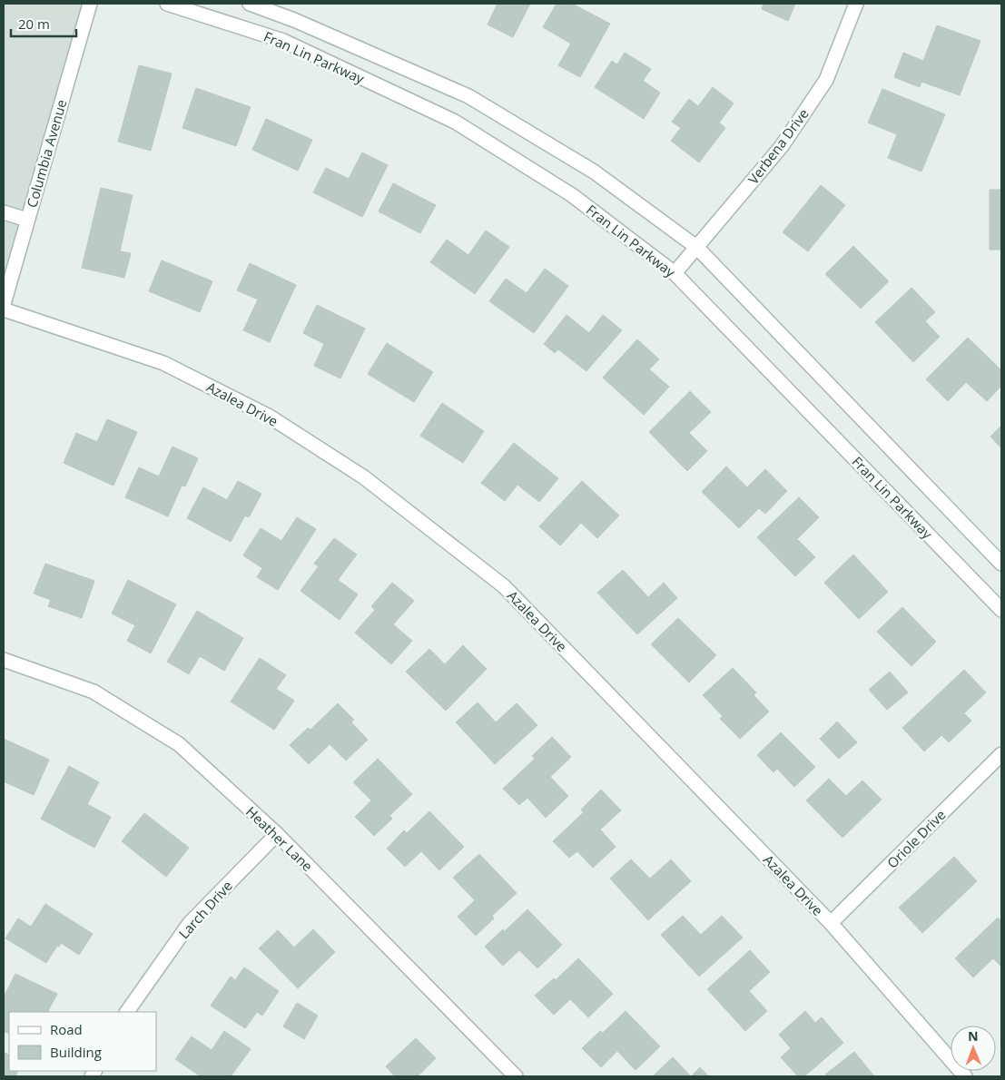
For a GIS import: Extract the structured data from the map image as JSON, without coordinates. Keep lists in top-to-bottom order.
{
  "streets": {
    "street": [
      "Fran Lin Parkway",
      "Verbena Drive",
      "Columbia Avenue",
      "Azalea Drive",
      "Heather Lane",
      "Oriole Drive",
      "Larch Drive"
    ]
  },
  "crossings": [
    ["Fran Lin Parkway", "Verbena Drive"],
    ["Azalea Drive", "Oriole Drive"],
    ["Heather Lane", "Larch Drive"]
  ],
  "legend": ["Road", "Building"],
  "scale_bar": "20 m",
  "north": "top"
}
